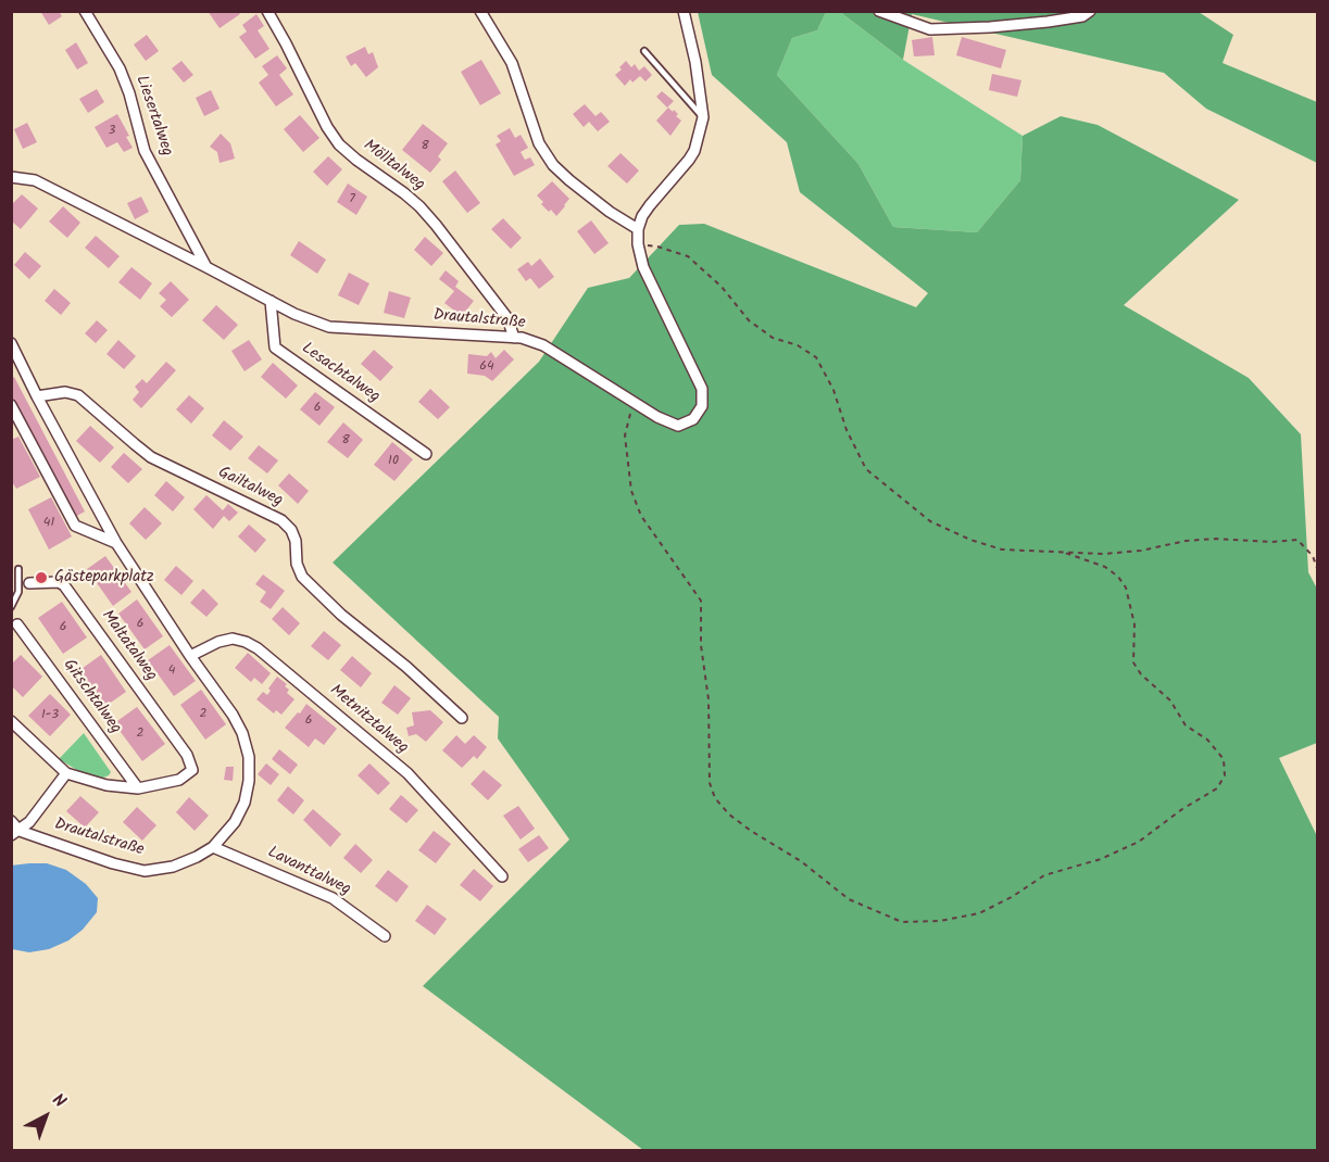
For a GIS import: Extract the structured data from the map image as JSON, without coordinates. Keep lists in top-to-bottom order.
{
  "streets": {
    "street": [
      "Liesertalweg",
      "Mölltalweg",
      "Drautalstraße",
      "Lesachtalweg",
      "Gailtalweg",
      "Maltatalweg",
      "Gitschtalweg",
      "Metnitztalweg",
      "Lavanttalweg"
    ]
  },
  "crossings": [
    ["Liesertalweg", "Drautalstraße"],
    ["Mölltalweg", "Drautalstraße"],
    ["Drautalstraße", "Lesachtalweg"],
    ["Drautalstraße", "Gailtalweg"],
    ["Drautalstraße", "Metnitztalweg"],
    ["Drautalstraße", "Lavanttalweg"],
    ["Maltatalweg", "Gitschtalweg"]
  ],
  "places": ["Gästeparkplatz"],
  "house_numbers": [
    "3",
    "8",
    "7",
    "64",
    "6",
    "8",
    "10",
    "41",
    "6",
    "6",
    "4",
    "2",
    "1-3",
    "6",
    "2"
  ],
  "north": "top right"
}
